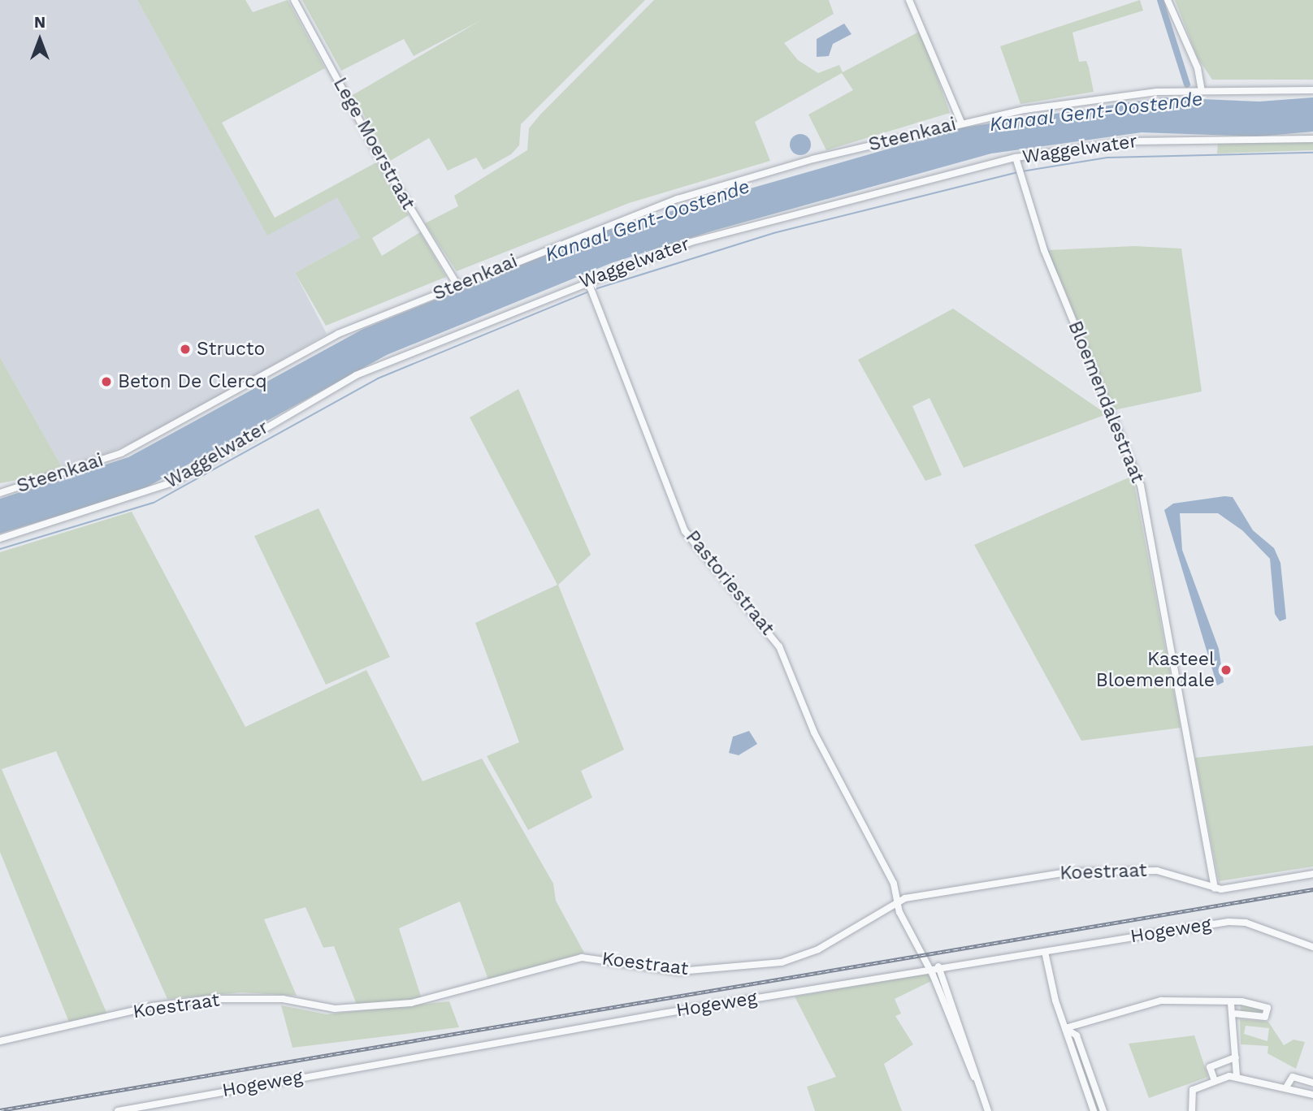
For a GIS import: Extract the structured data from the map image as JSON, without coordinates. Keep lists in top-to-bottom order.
{
  "streets": {
    "street": [
      "Steenkaai",
      "Lege Moerstraat",
      "Waggelwater",
      "Bloemendalestraat",
      "Pastoriestraat",
      "Koestraat",
      "Hogeweg"
    ]
  },
  "crossings": [
    ["Steenkaai", "Lege Moerstraat"],
    ["Waggelwater", "Bloemendalestraat"],
    ["Waggelwater", "Pastoriestraat"],
    ["Bloemendalestraat", "Koestraat"],
    ["Pastoriestraat", "Koestraat"],
    ["Pastoriestraat", "Hogeweg"]
  ],
  "water": ["Kanaal Gent-Oostende"],
  "places": ["Structo", "Beton De Clercq", "Kasteel Bloemendale"],
  "north": "top"
}
